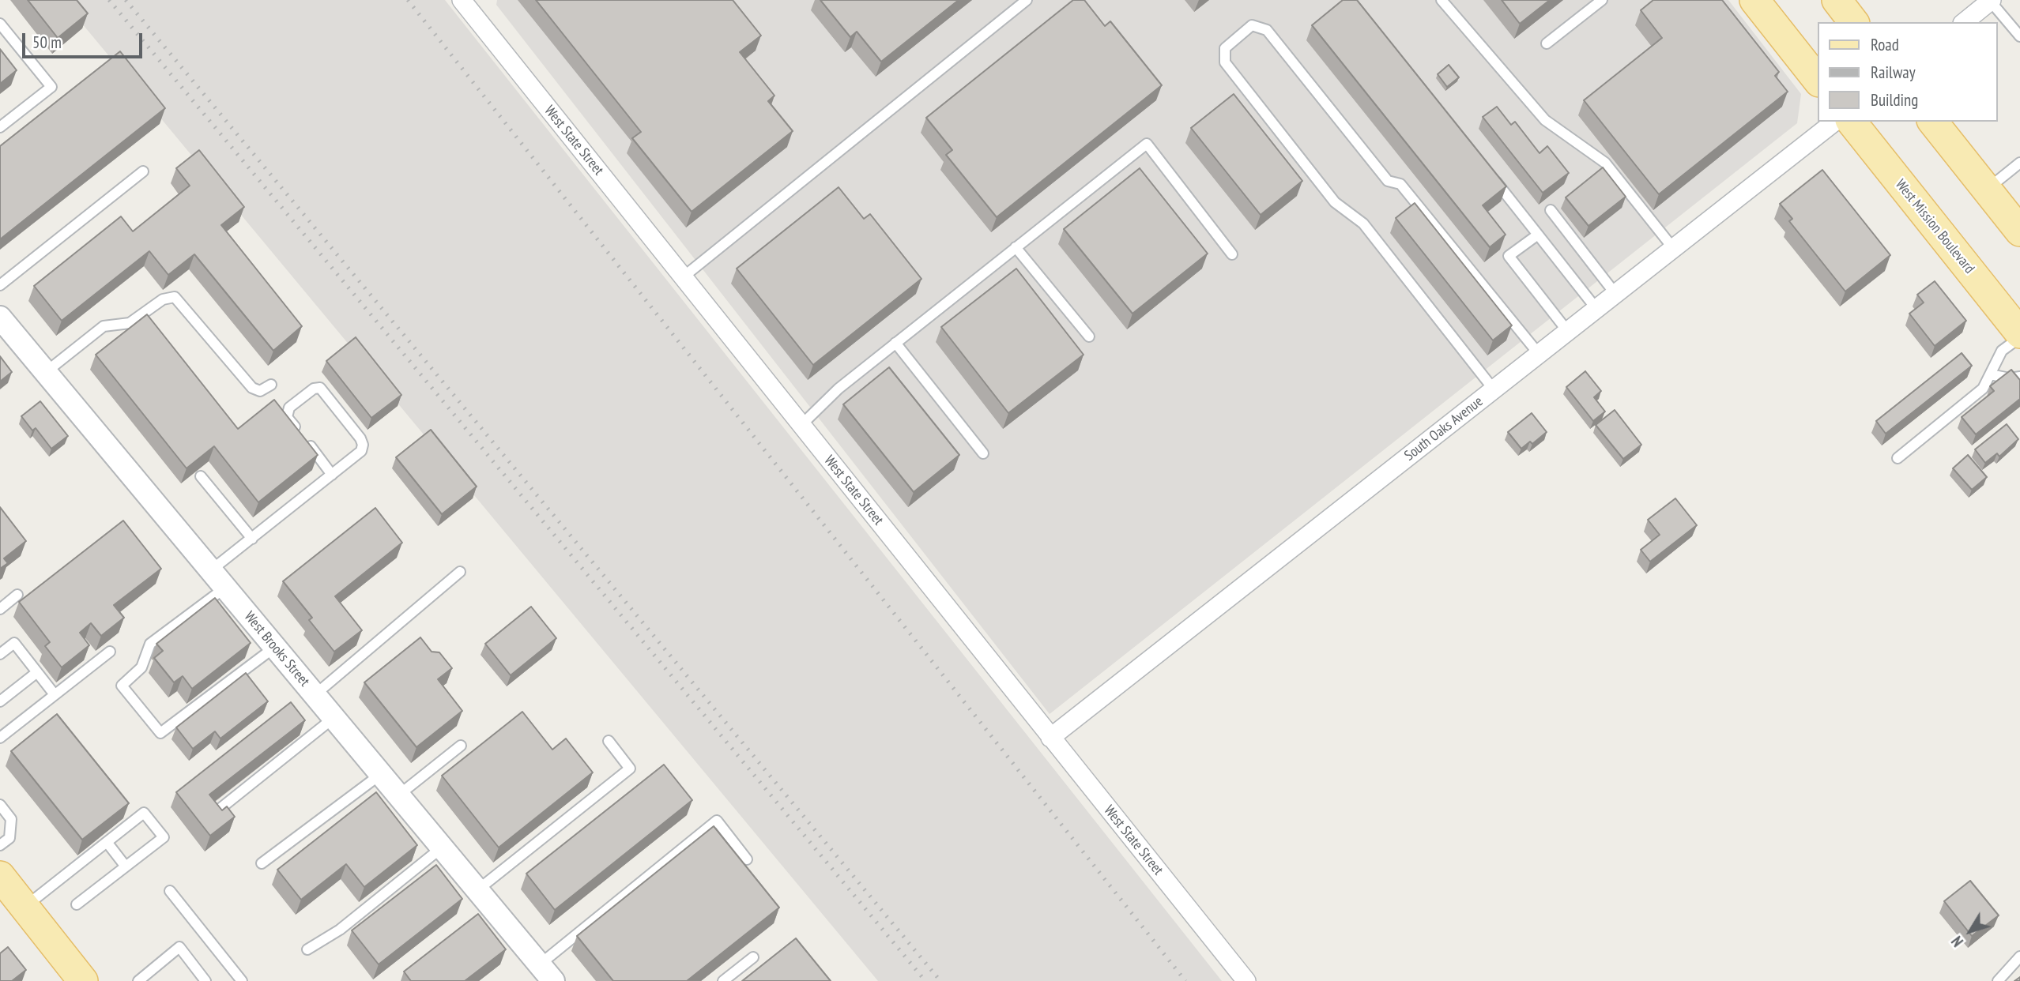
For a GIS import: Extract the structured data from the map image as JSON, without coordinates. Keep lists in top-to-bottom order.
{
  "streets": {
    "main road": ["West Mission Boulevard"],
    "street": ["West State Street", "South Oaks Avenue", "West Brooks Street"]
  },
  "crossings": [
    ["West State Street", "South Oaks Avenue"]
  ],
  "legend": ["Road", "Railway", "Building"],
  "scale_bar": "50 m",
  "north": "bottom left"
}
